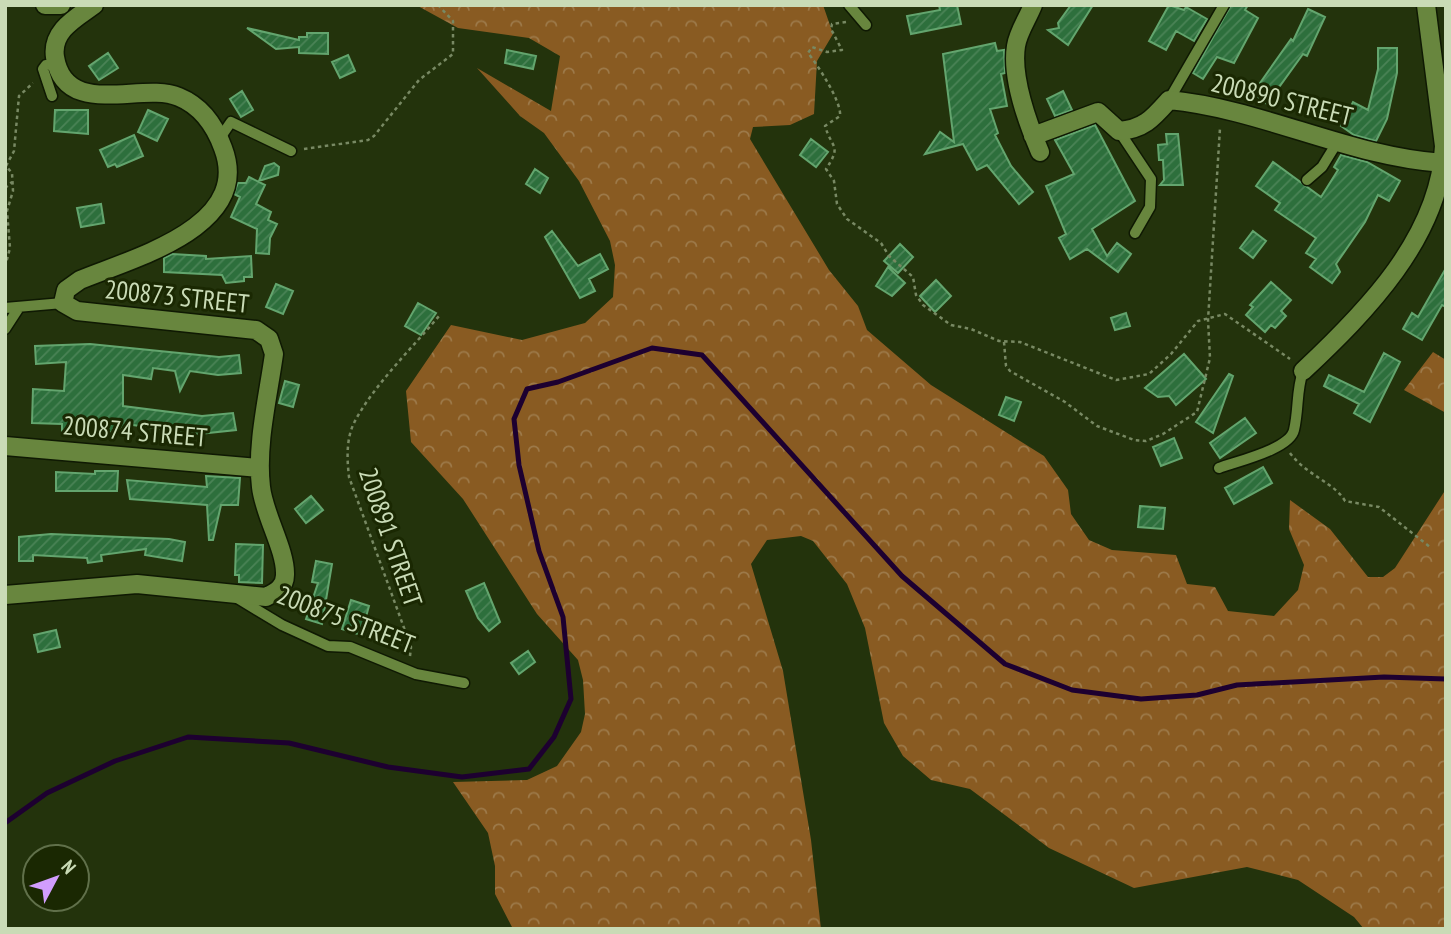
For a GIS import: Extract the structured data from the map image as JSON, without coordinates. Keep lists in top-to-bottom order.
{
  "streets": {
    "street": [
      "200890 STREET",
      "200873 STREET",
      "200874 STREET",
      "200875 STREET"
    ],
    "path": ["200891 STREET"]
  },
  "crossings": [
    ["200873 STREET", "200874 STREET"],
    ["200873 STREET", "200875 STREET"],
    ["200891 STREET", "200875 STREET"]
  ],
  "north": "top right"
}
